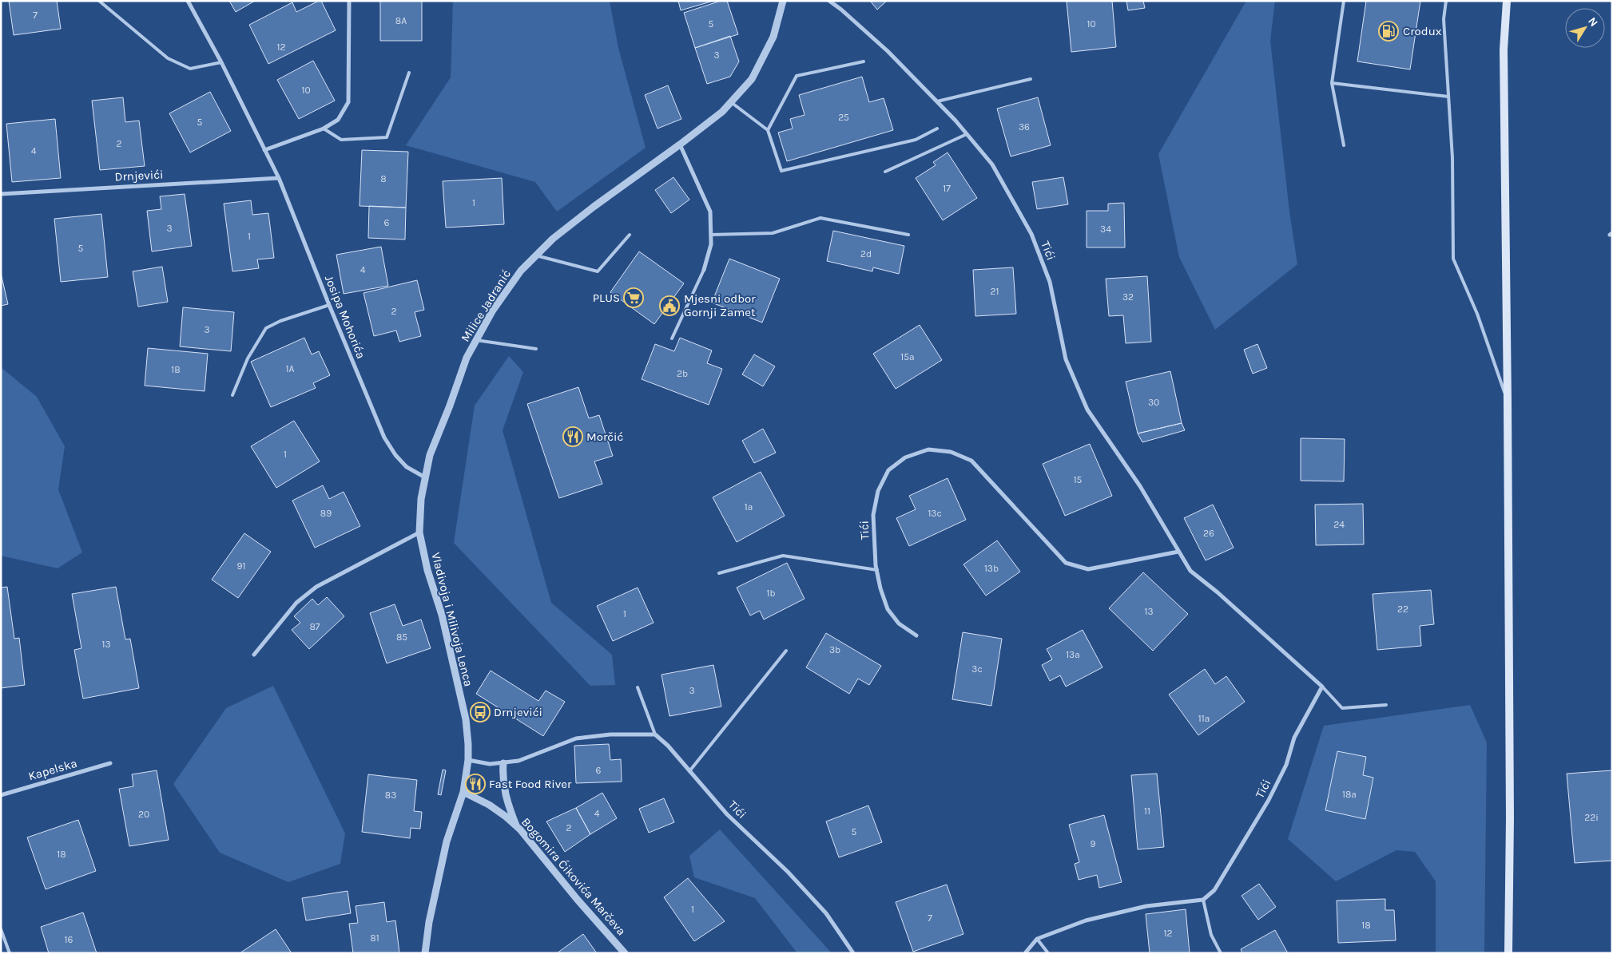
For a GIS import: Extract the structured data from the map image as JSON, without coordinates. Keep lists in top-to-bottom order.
{
  "streets": {
    "street": [
      "Drnjevići",
      "Tići",
      "Milice Jadranić",
      "Josipa Mohorića",
      "Vladivoja i Milivoja Lenca",
      "Kapelska",
      "Bogomira Ćikovića Marčeva"
    ]
  },
  "crossings": [
    ["Drnjevići", "Josipa Mohorića"],
    ["Milice Jadranić", "Josipa Mohorića"],
    ["Milice Jadranić", "Vladivoja i Milivoja Lenca"],
    ["Josipa Mohorića", "Vladivoja i Milivoja Lenca"],
    ["Vladivoja i Milivoja Lenca", "Bogomira Ćikovića Marčeva"]
  ],
  "places": {
    "fuel station": ["Crodux"],
    "supermarket": ["PLUS"],
    "public building": ["Mjesni odbor Gornji Zamet"],
    "restaurant": ["Morčić", "Fast Food River"],
    "bus stop": ["Drnjevići"]
  },
  "house_numbers": [
    "7",
    "8A",
    "5",
    "10",
    "12",
    "3",
    "10",
    "25",
    "5",
    "36",
    "2",
    "4",
    "8",
    "17",
    "1",
    "6",
    "3",
    "34",
    "1",
    "5",
    "2d",
    "4",
    "21",
    "32",
    "2",
    "3",
    "15a",
    "1A",
    "1B",
    "2b",
    "30",
    "1",
    "15",
    "1a",
    "89",
    "13c",
    "24",
    "26",
    "91",
    "13b",
    "1b",
    "22",
    "13",
    "1",
    "87",
    "85",
    "13",
    "3b",
    "13a",
    "3c",
    "3",
    "11a",
    "6",
    "18a",
    "83",
    "11",
    "4",
    "20",
    "22i",
    "2",
    "5",
    "9",
    "18",
    "1",
    "7",
    "18",
    "12",
    "81",
    "16"
  ],
  "north": "top right"
}
